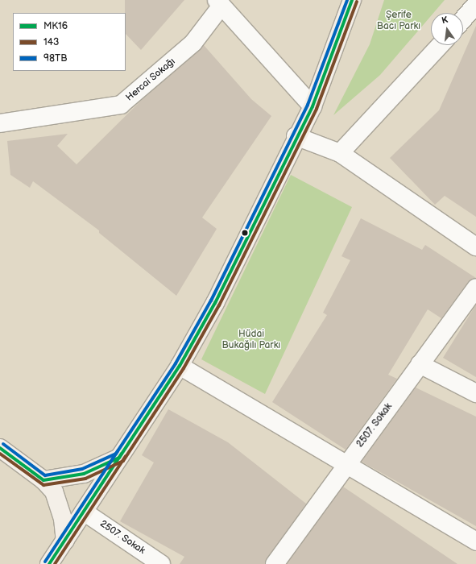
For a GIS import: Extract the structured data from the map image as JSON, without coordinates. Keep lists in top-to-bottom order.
{
  "streets": {
    "street": ["Hercai Sokağı", "2507. Sokak"]
  },
  "parks": ["Şerife Bacı Parkı", "Hüdai Bukağılı Parkı"],
  "lines": ["transit line MK16", "transit line 98TB", "transit line 143"],
  "legend": ["MK16", "143", "98TB"],
  "north": "top"
}
